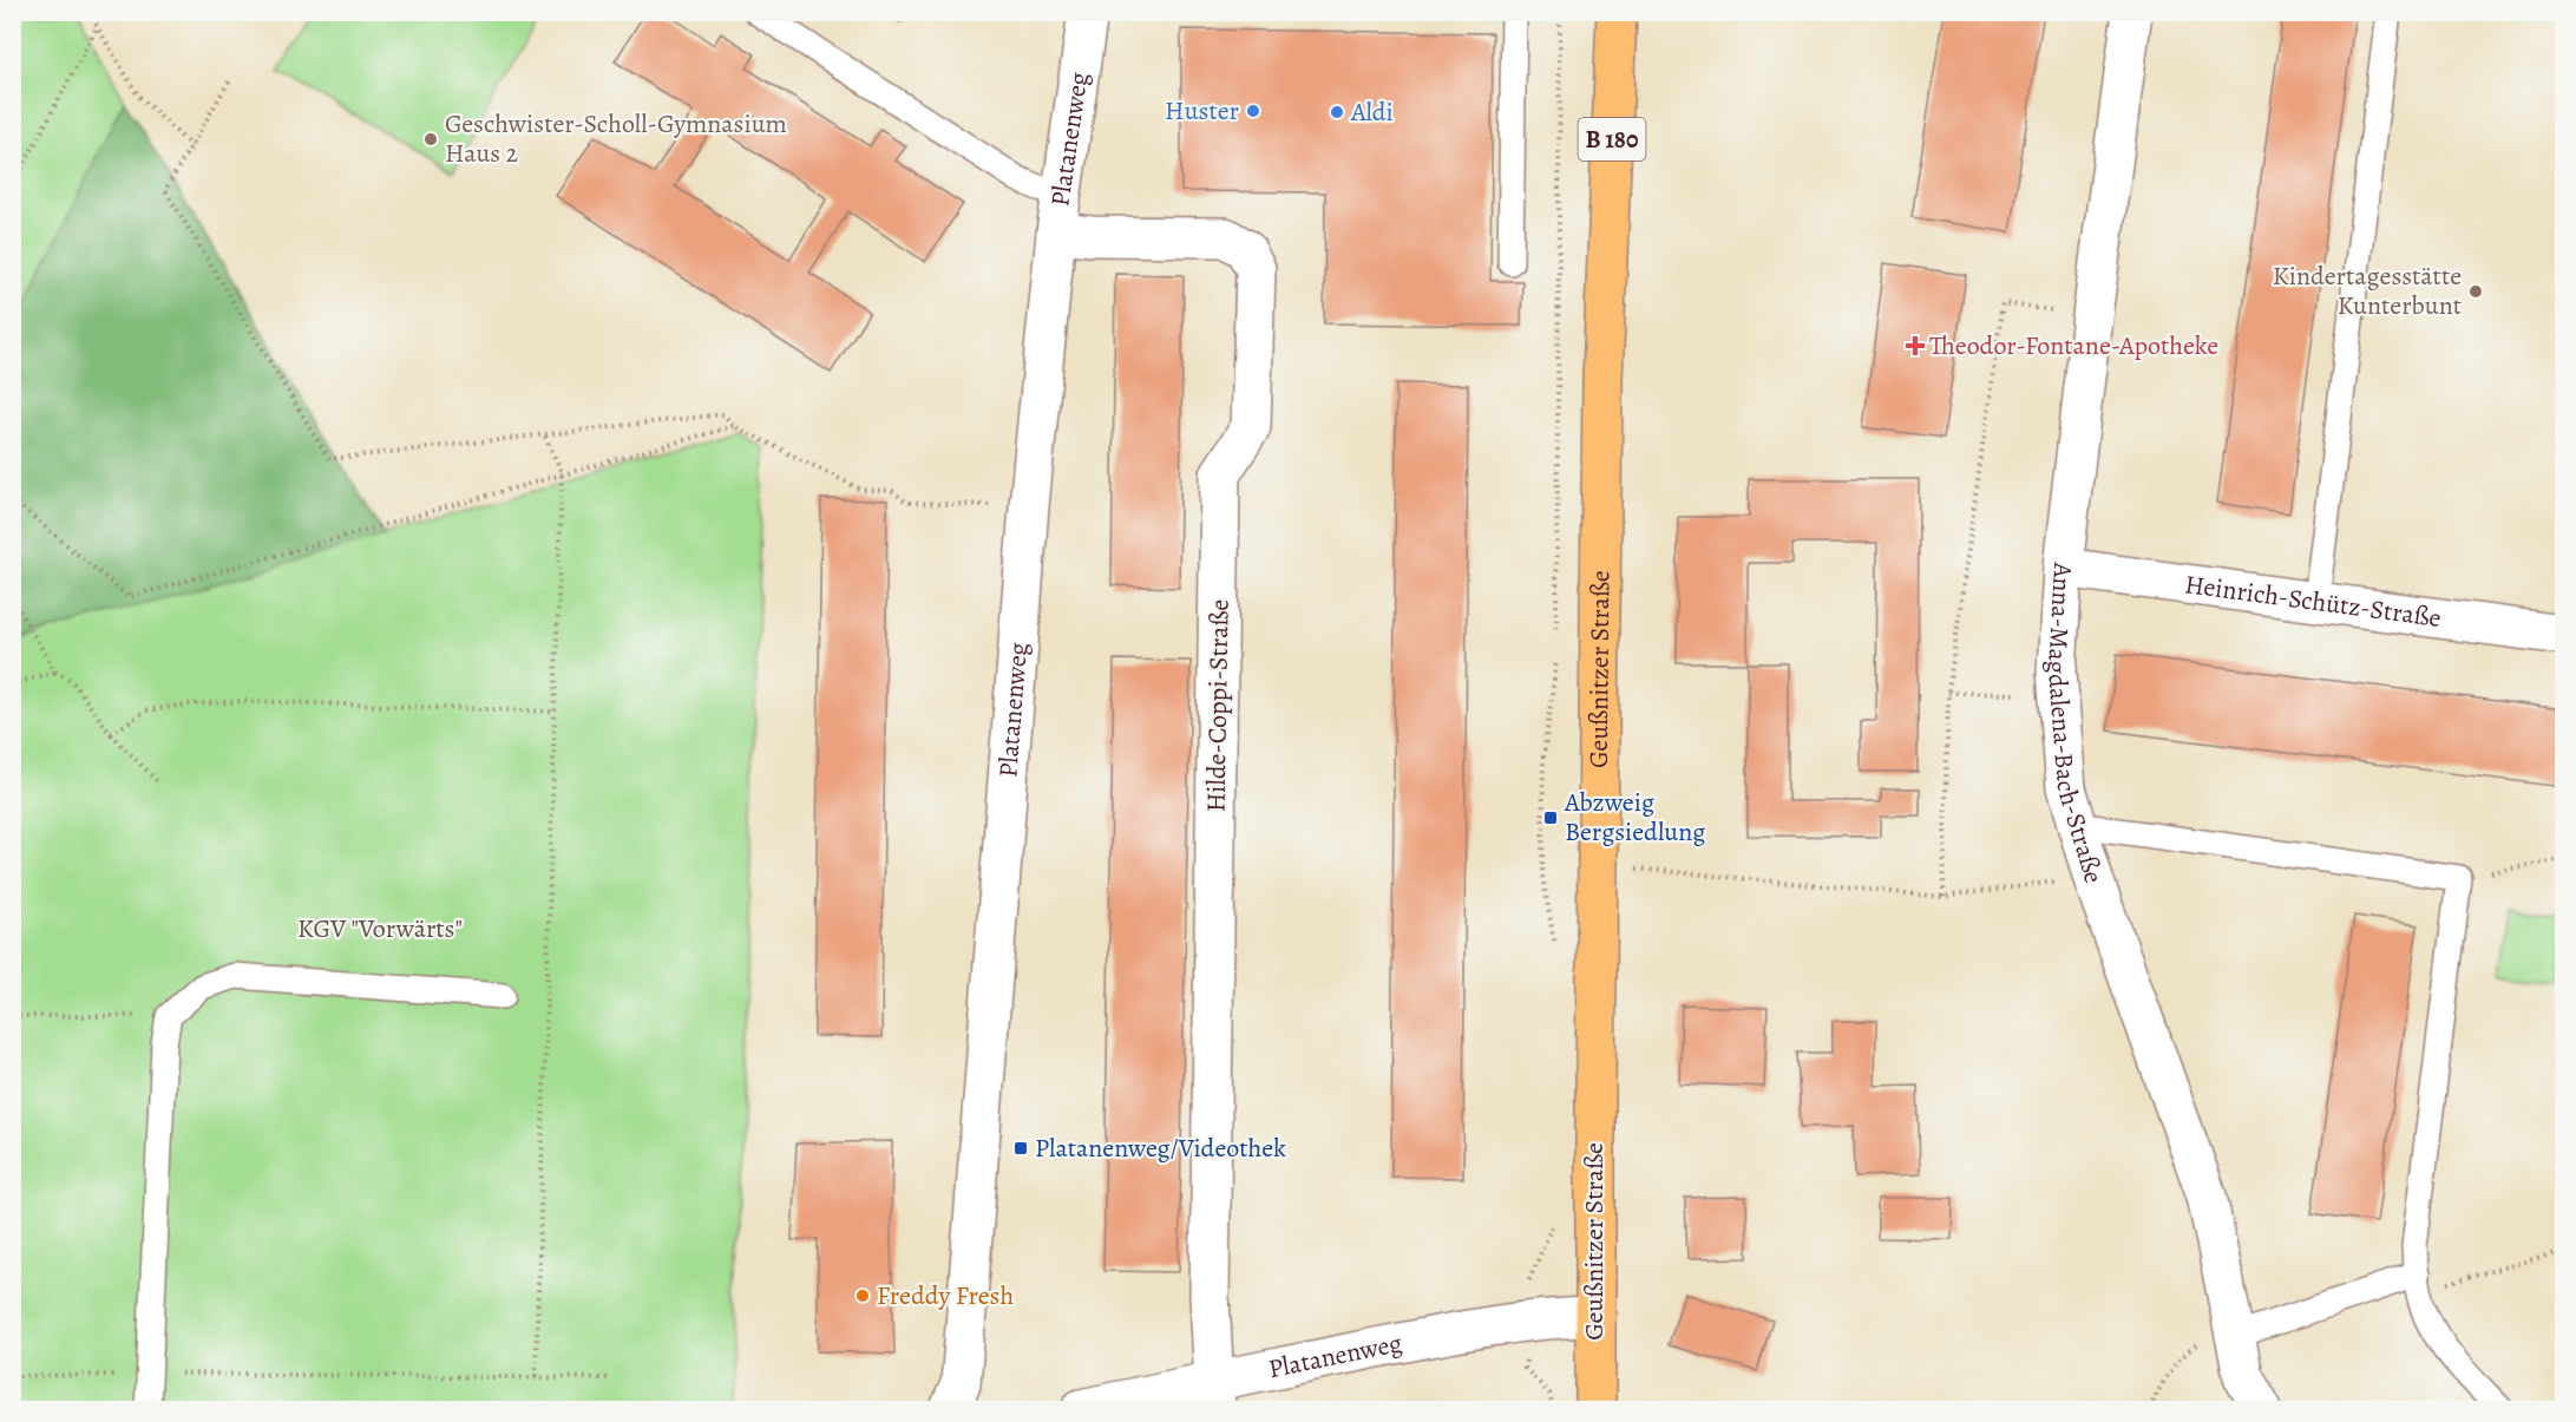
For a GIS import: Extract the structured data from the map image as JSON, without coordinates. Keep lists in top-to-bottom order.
{
  "streets": {
    "main road": ["B 180", "Geußnitzer Straße"],
    "street": [
      "Platanenweg",
      "Heinrich-Schütz-Straße",
      "Hilde-Coppi-Straße",
      "Anna-Magdalena-Bach-Straße"
    ]
  },
  "crossings": [
    ["Platanenweg", "Geußnitzer Straße"],
    ["Platanenweg", "Hilde-Coppi-Straße"],
    ["Heinrich-Schütz-Straße", "Anna-Magdalena-Bach-Straße"]
  ],
  "parks": ["KGV \"Vorwärts\""],
  "places": {
    "other": [
      "Huster",
      "Aldi",
      "Geschwister-Scholl-Gymnasium Haus 2",
      "Kindertagesstätte Kunterbunt",
      "Freddy Fresh"
    ],
    "health": ["Theodor-Fontane-Apotheke"],
    "transit": ["Abzweig Bergsiedlung", "Platanenweg/Videothek"]
  }
}
